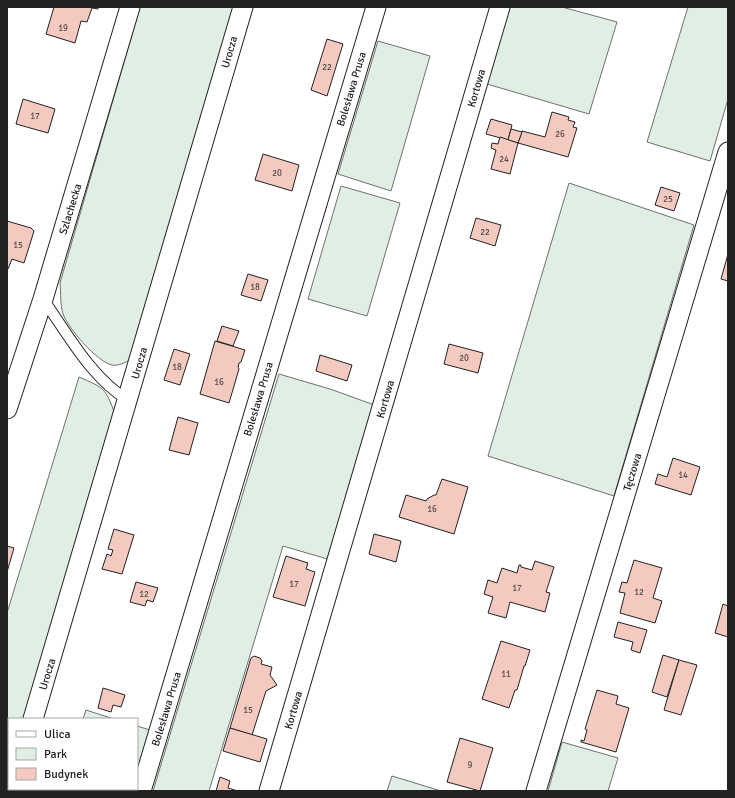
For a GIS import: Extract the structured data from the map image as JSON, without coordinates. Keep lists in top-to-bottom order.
{
  "streets": {
    "street": [
      "Urocza",
      "Kortowa",
      "Bolesława Prusa",
      "Szlachecka",
      "Tęczowa"
    ]
  },
  "house_numbers": [
    "19",
    "22",
    "17",
    "26",
    "24",
    "20",
    "25",
    "22",
    "15",
    "18",
    "20",
    "18",
    "16",
    "14",
    "16",
    "17",
    "17",
    "12",
    "12",
    "11",
    "15",
    "9"
  ],
  "legend": ["Ulica", "Park", "Budynek"]
}
